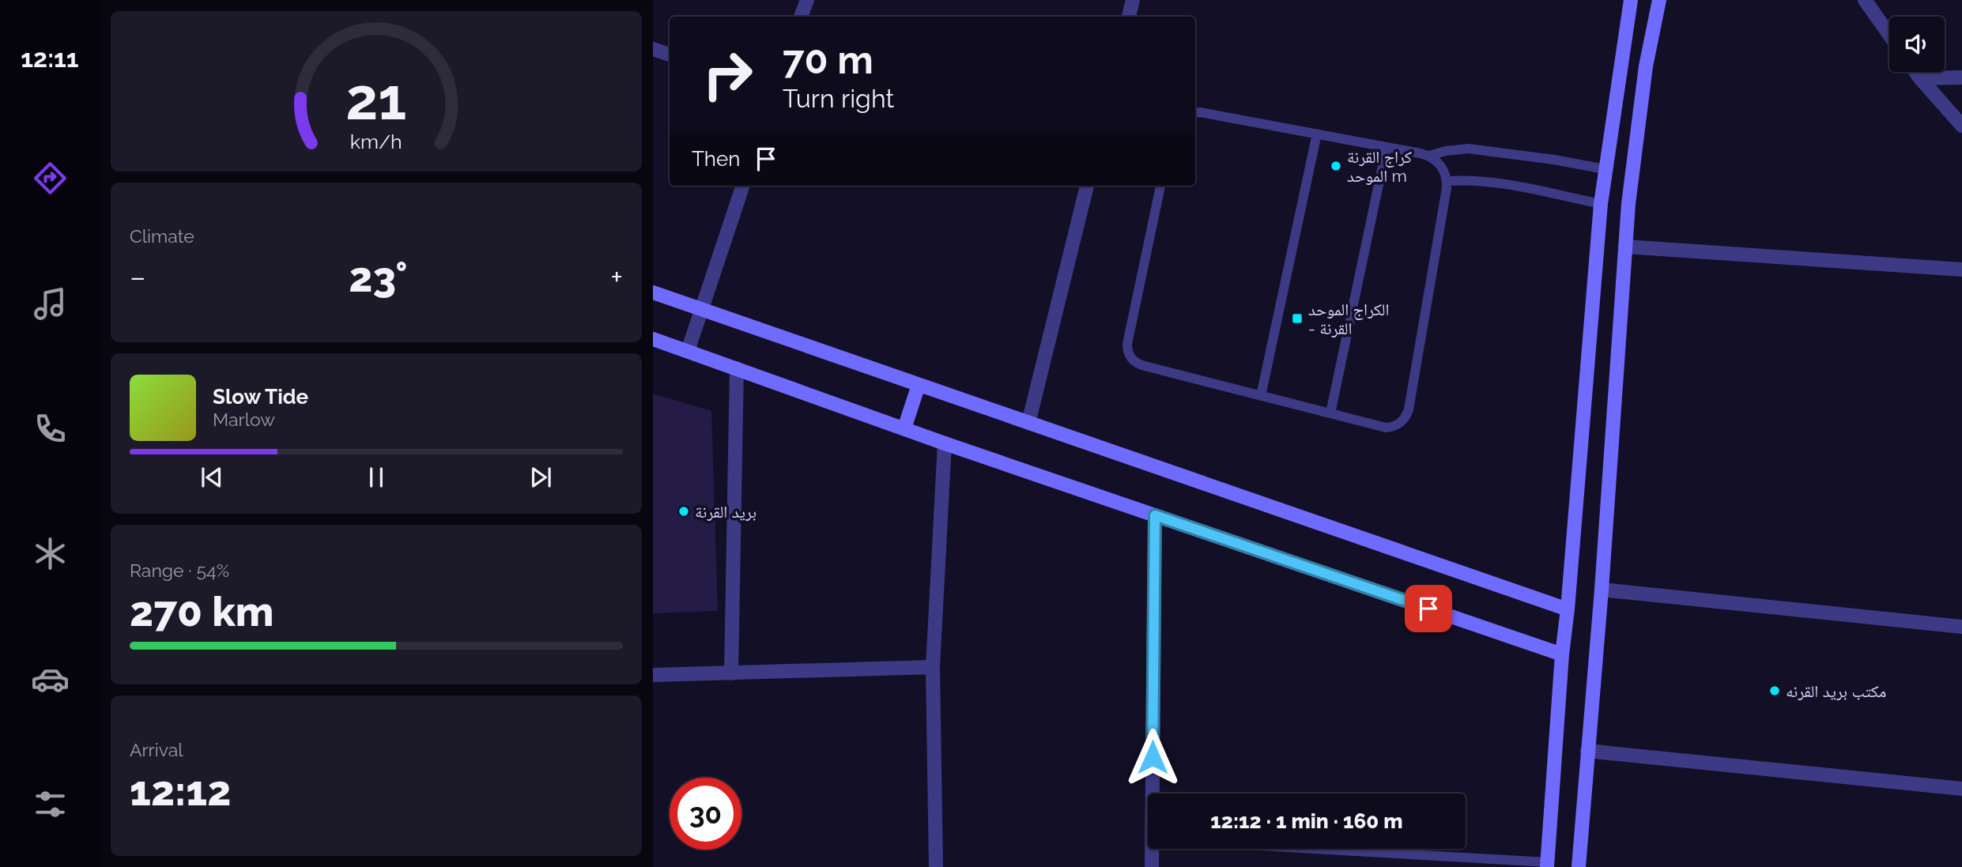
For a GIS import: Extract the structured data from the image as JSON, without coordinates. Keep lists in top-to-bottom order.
{
  "places": {
    "other": ["كراج القرنة الموحد m", "بريد القرنة", "مكتب بريد القرنه"],
    "transit": ["الكراج الموحد - القرنة"]
  },
  "page": {
    "tabs": "12:11",
    "turn": ["70 m", "Turn right"],
    "then": "Then",
    "tile": [
      "Climate",
      ["Range · 54%", "270 km"],
      ["Arrival", "12:12"]
    ],
    "heat": ["−", "23°", "+"],
    "song": ["Slow Tide", "Marlow"],
    "limit": "30",
    "trip": "12:12 · 1 min · 160 m",
    "gauge": ["21", "km/h"]
  }
}
